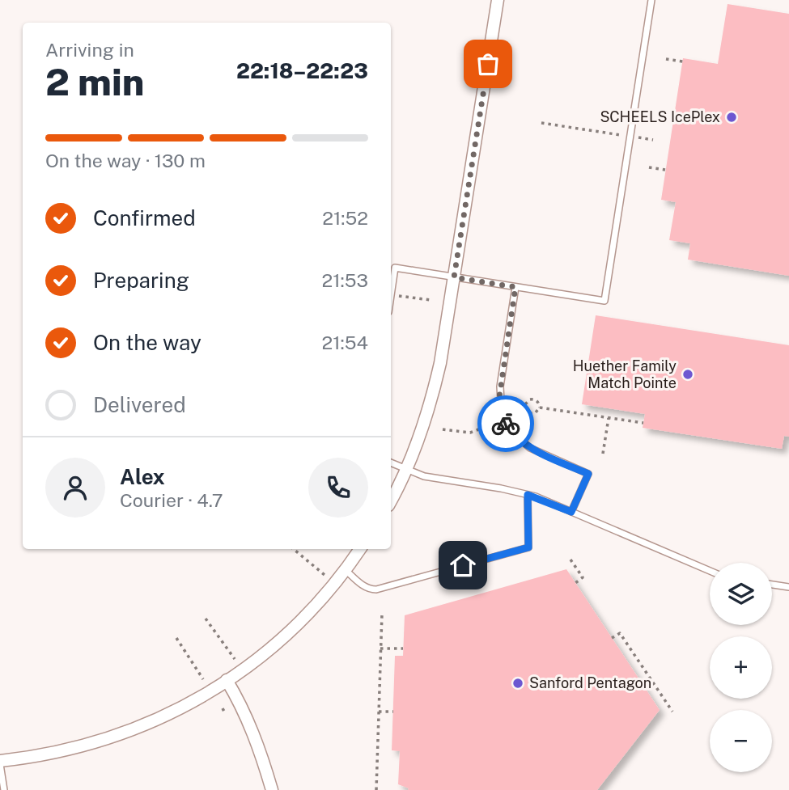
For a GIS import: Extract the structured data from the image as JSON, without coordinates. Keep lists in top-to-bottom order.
{
  "places": ["SCHEELS IcePlex", "Huether Family Match Pointe", "Sanford Pentagon"],
  "page": {
    "heading": ["2 min", "Arriving in", "22:18–22:23"],
    "panel": ["Alex", "Courier · 4.7"],
    "bar": "On the way · 130 m",
    "list": [
      ["Confirmed", "21:52"],
      ["Preparing", "21:53"],
      ["On the way", "21:54"],
      "Delivered"
    ],
    "map_buttons": ["+", "−"]
  }
}
